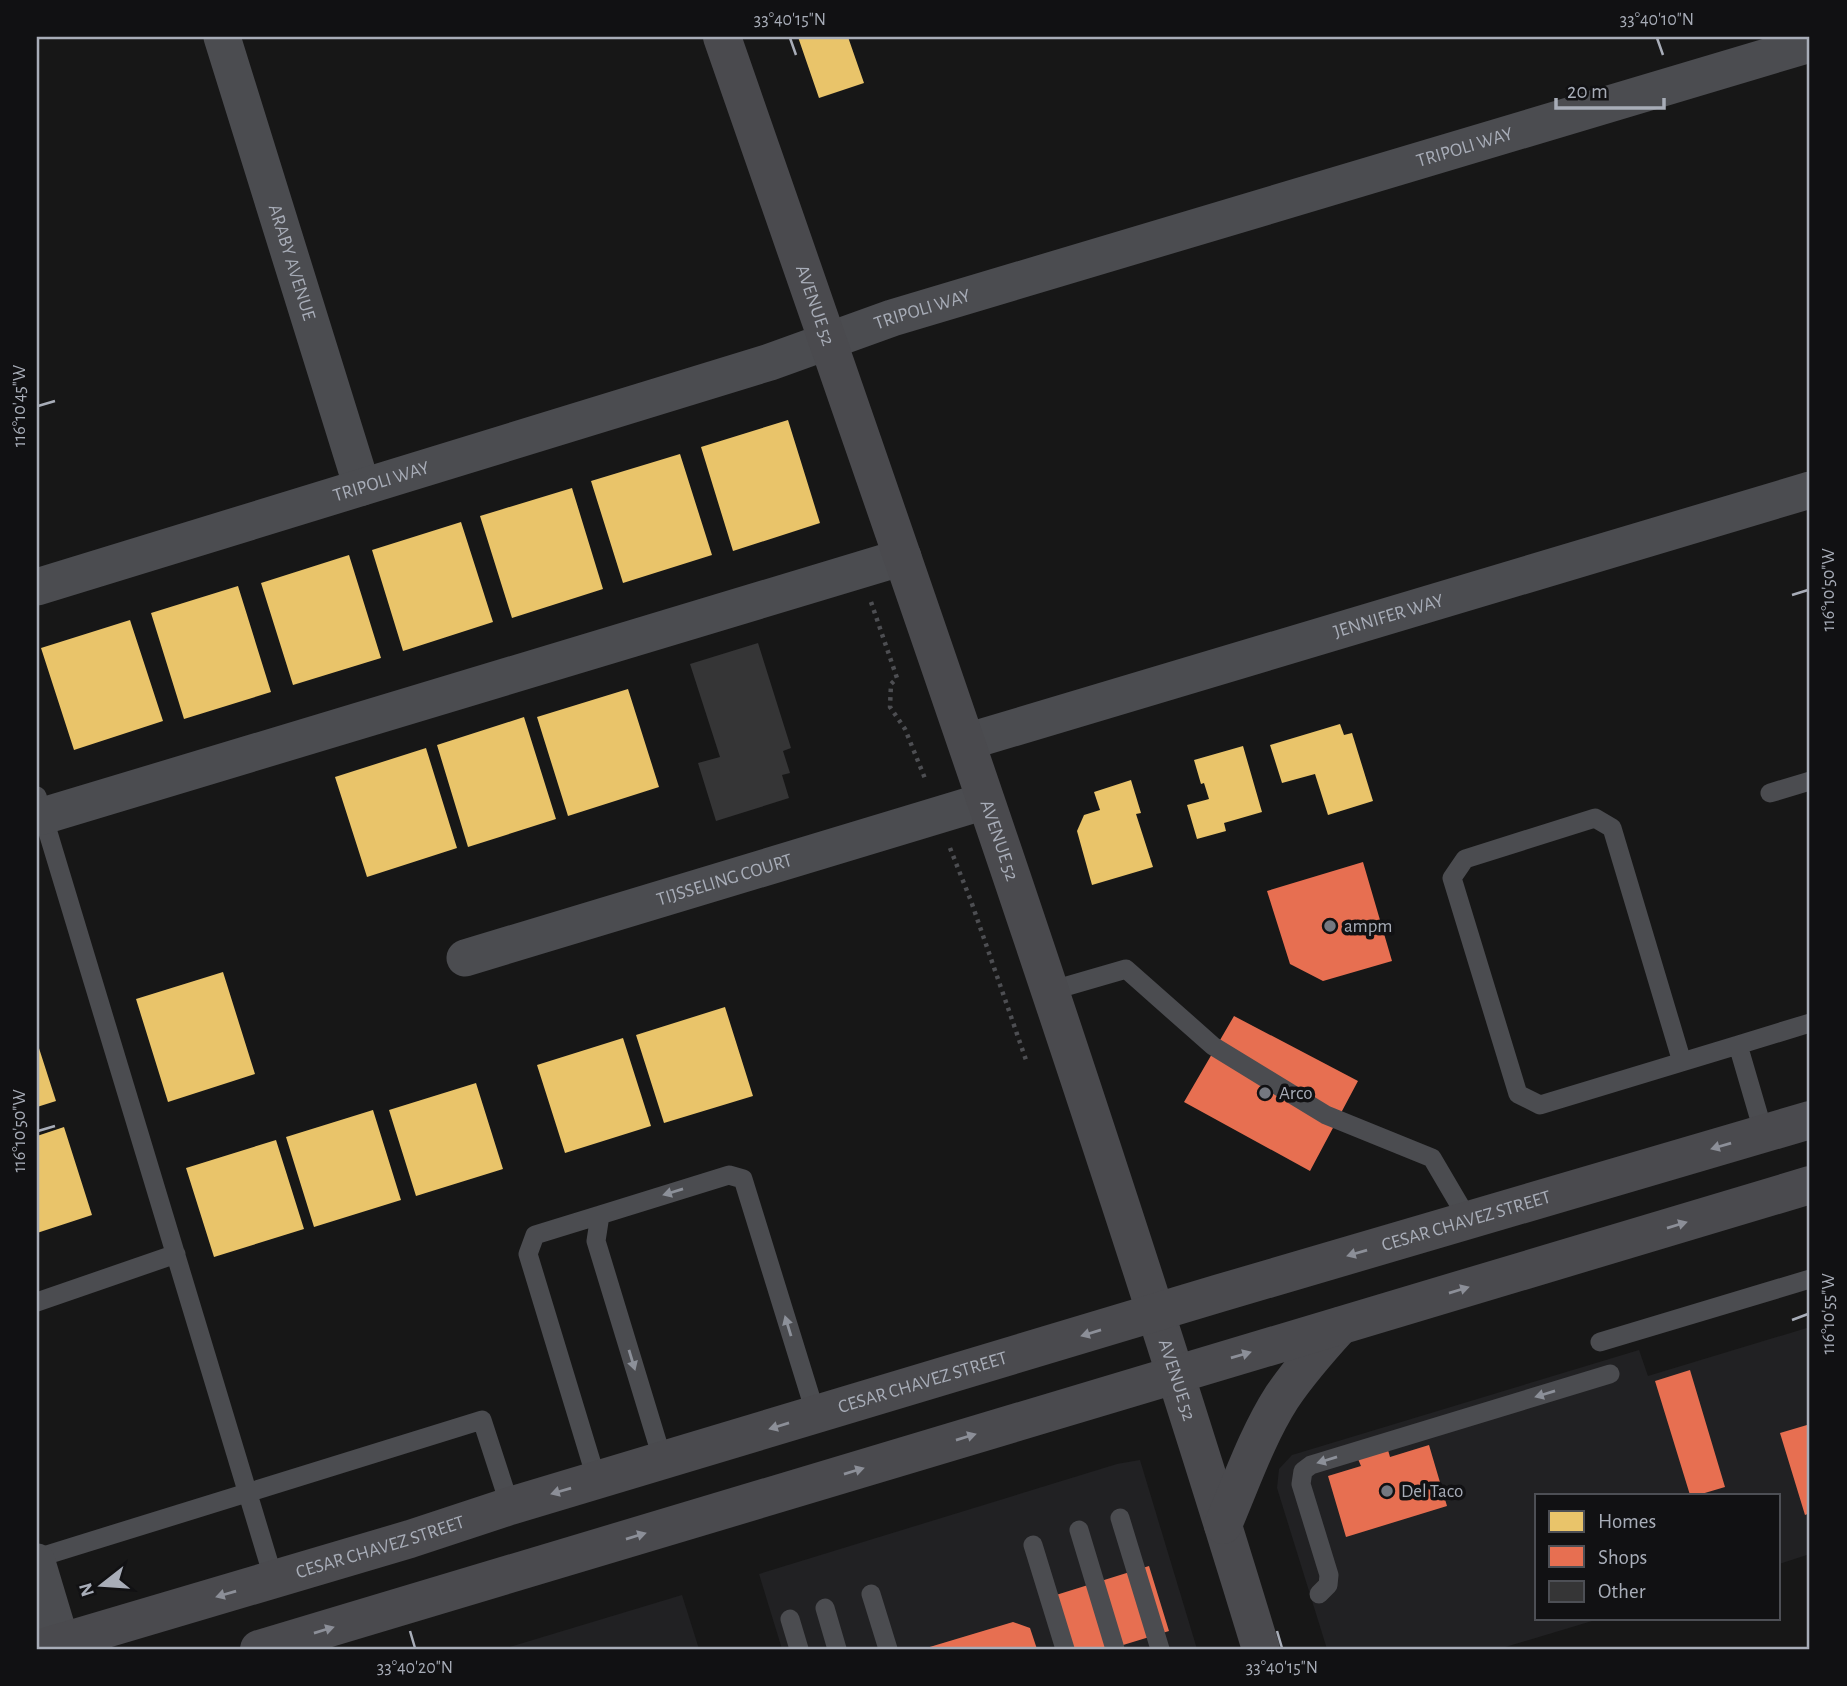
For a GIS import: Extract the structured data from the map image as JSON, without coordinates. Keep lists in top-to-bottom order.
{
  "streets": {
    "main road": ["AVENUE 52", "CESAR CHAVEZ STREET"],
    "street": [
      "TRIPOLI WAY",
      "ARABY AVENUE",
      "JENNIFER WAY",
      "TIJSSELING COURT"
    ]
  },
  "crossings": [
    ["TRIPOLI WAY", "ARABY AVENUE"],
    ["TRIPOLI WAY", "AVENUE 52"],
    ["AVENUE 52", "JENNIFER WAY"],
    ["AVENUE 52", "TIJSSELING COURT"],
    ["AVENUE 52", "CESAR CHAVEZ STREET"]
  ],
  "places": ["ampm", "Arco", "Del Taco"],
  "legend": ["Homes", "Shops", "Other"],
  "scale_bar": "20 m",
  "north": "left",
  "coordinates": [
    "33°40'15\"N",
    "33°40'10\"N",
    "116°10'45\"W",
    "116°10'50\"W",
    "116°10'55\"W",
    "33°40'20\"N"
  ]
}
